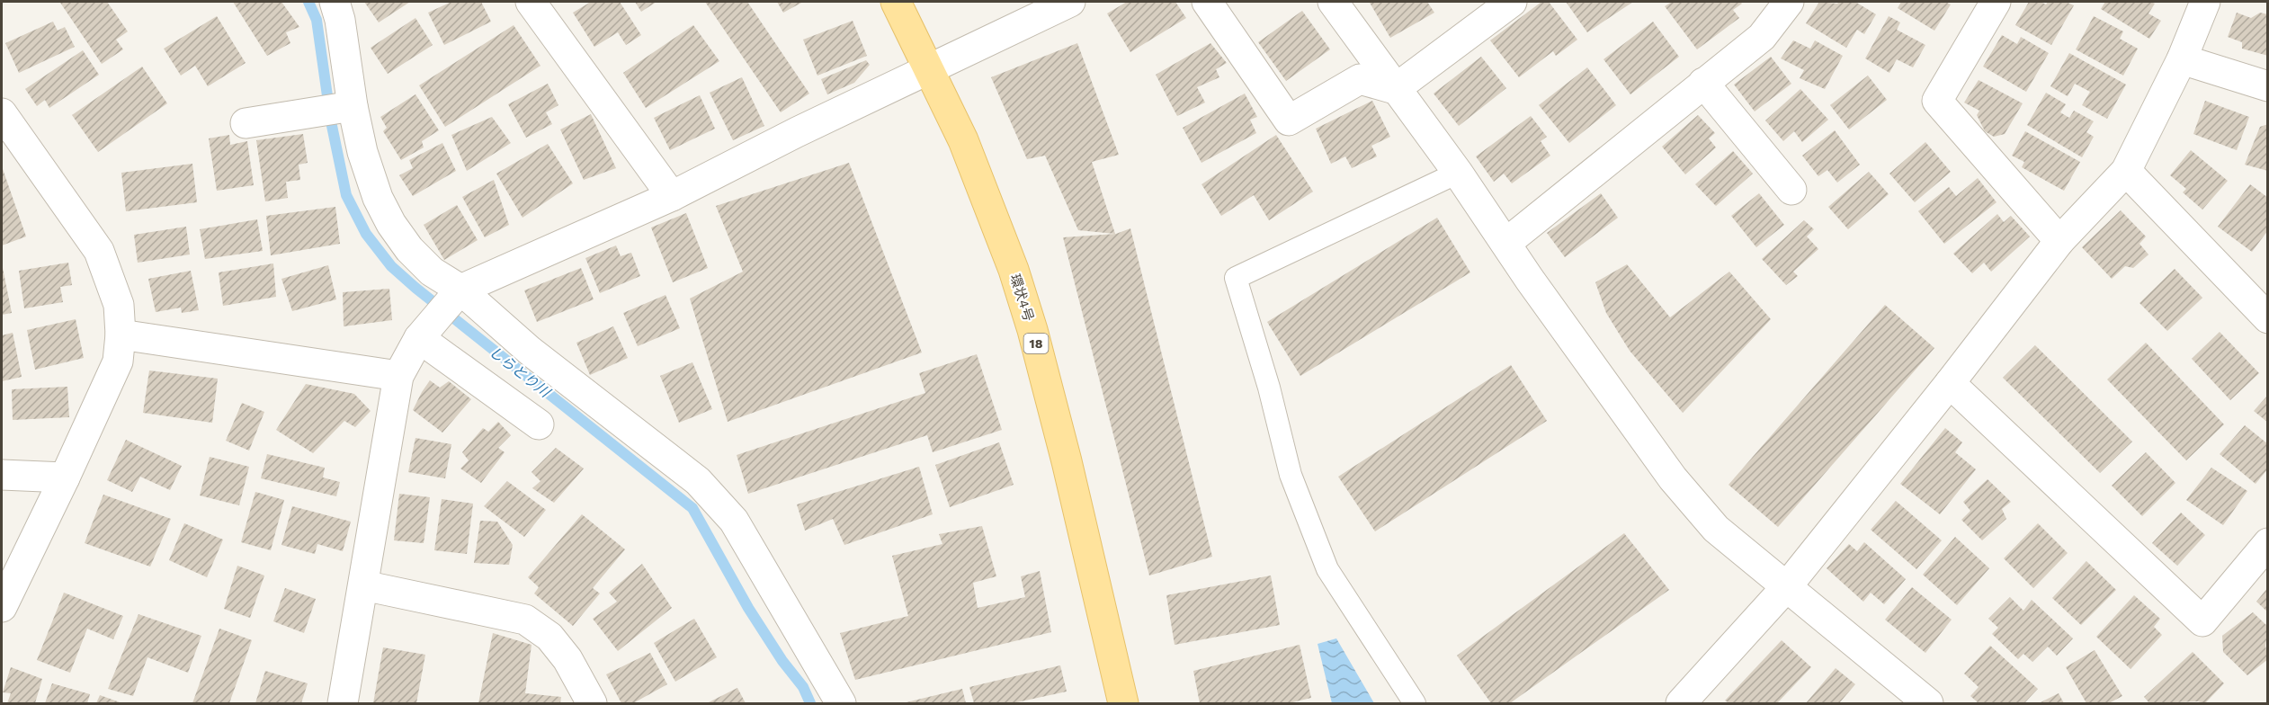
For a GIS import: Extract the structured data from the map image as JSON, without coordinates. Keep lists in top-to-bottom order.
{
  "streets": {
    "main road": ["環状4号", "18"]
  },
  "water": ["しらとり川"]
}
